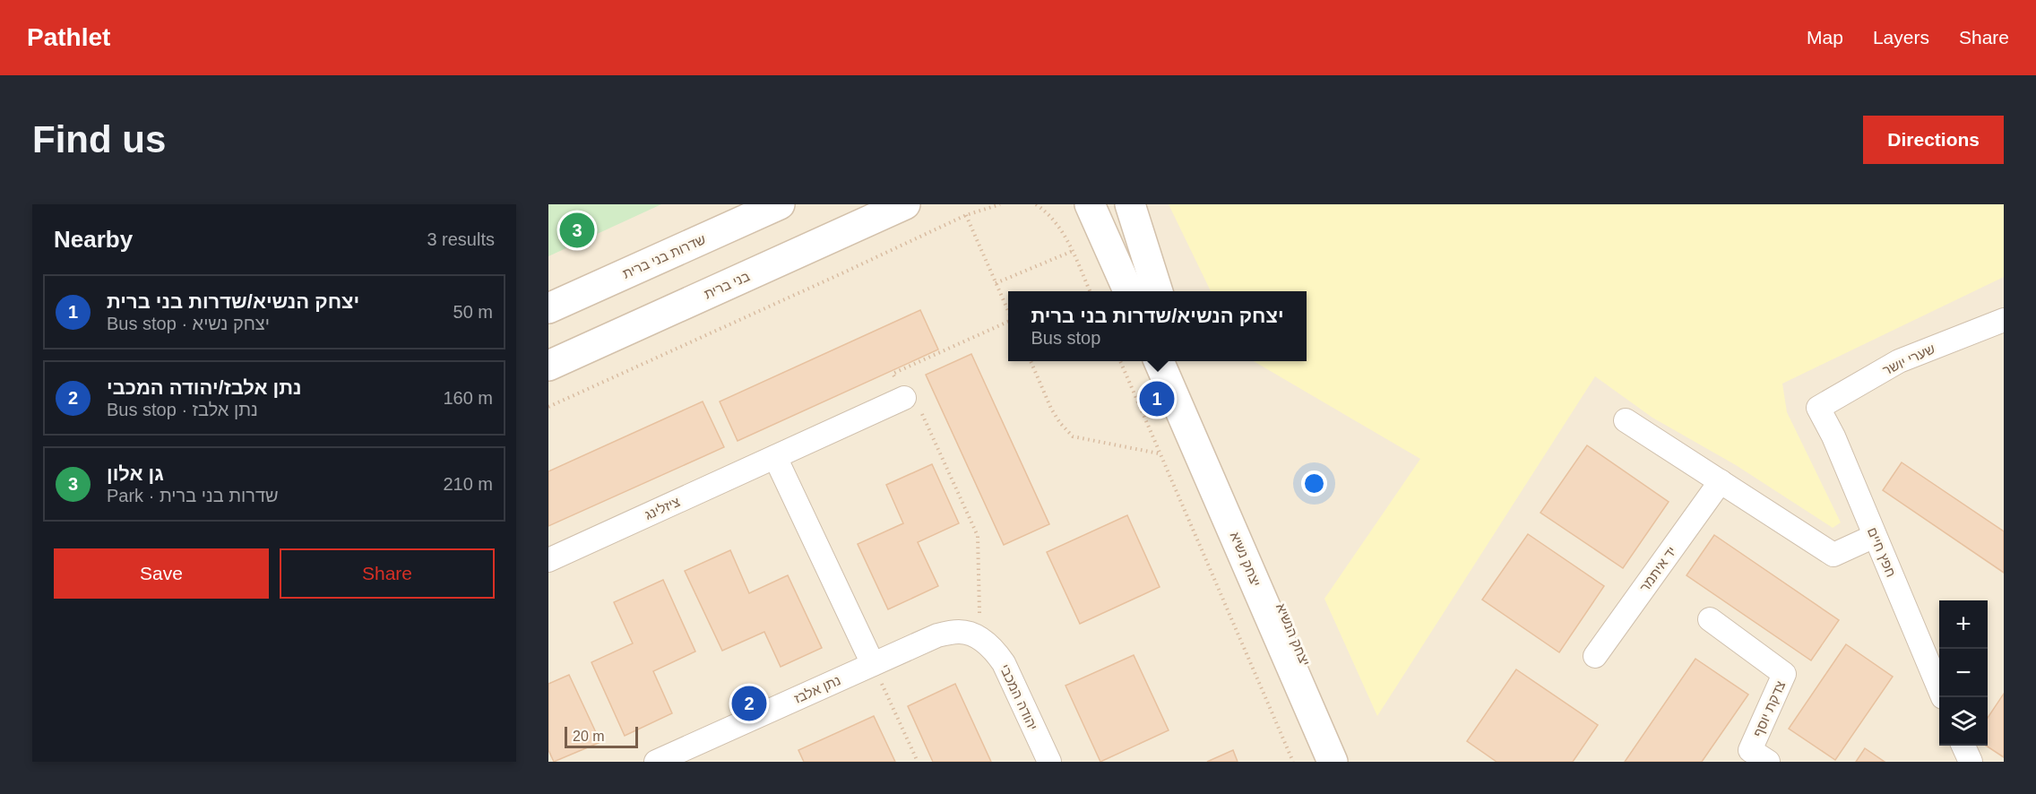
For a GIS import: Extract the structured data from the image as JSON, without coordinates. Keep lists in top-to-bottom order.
{
  "streets": {
    "main road": [
      "שדרות בני ברית",
      "בני ברית",
      "יצחק נשיא",
      "יצחק הנשיא"
    ],
    "street": [
      "שערי יושר",
      "ציזלינג",
      "חפץ חיים",
      "יד איתמר",
      "נתן אלבז",
      "יהודה המכבי",
      "צדקת יוסף"
    ]
  },
  "crossings": [
    ["שערי יושר", "חפץ חיים"],
    ["נתן אלבז", "יהודה המכבי"]
  ],
  "scale_bar": "20 m",
  "page": {
    "header": "Pathlet",
    "nav": ["Map", "Layers", "Share"],
    "buttons": [
      "Directions",
      ["Save", "Share"]
    ],
    "title": "Find us",
    "heading": ["Nearby", "3 results"],
    "pins": ["3", "1", "2"],
    "list": [
      {
        "mark": "1",
        "name": "יצחק הנשיא/שדרות בני ברית",
        "note": "Bus stop · יצחק נשיא",
        "value": "50 m"
      },
      {
        "mark": "2",
        "name": "נתן אלבז/יהודה המכבי",
        "note": "Bus stop · נתן אלבז",
        "value": "160 m"
      },
      {
        "mark": "3",
        "name": "גן אלון",
        "note": "Park · שדרות בני ברית",
        "value": "210 m"
      }
    ],
    "popup": ["יצחק הנשיא/שדרות בני ברית", "Bus stop"],
    "map_buttons": ["+", "−"],
    "scale": "20 m"
  }
}
